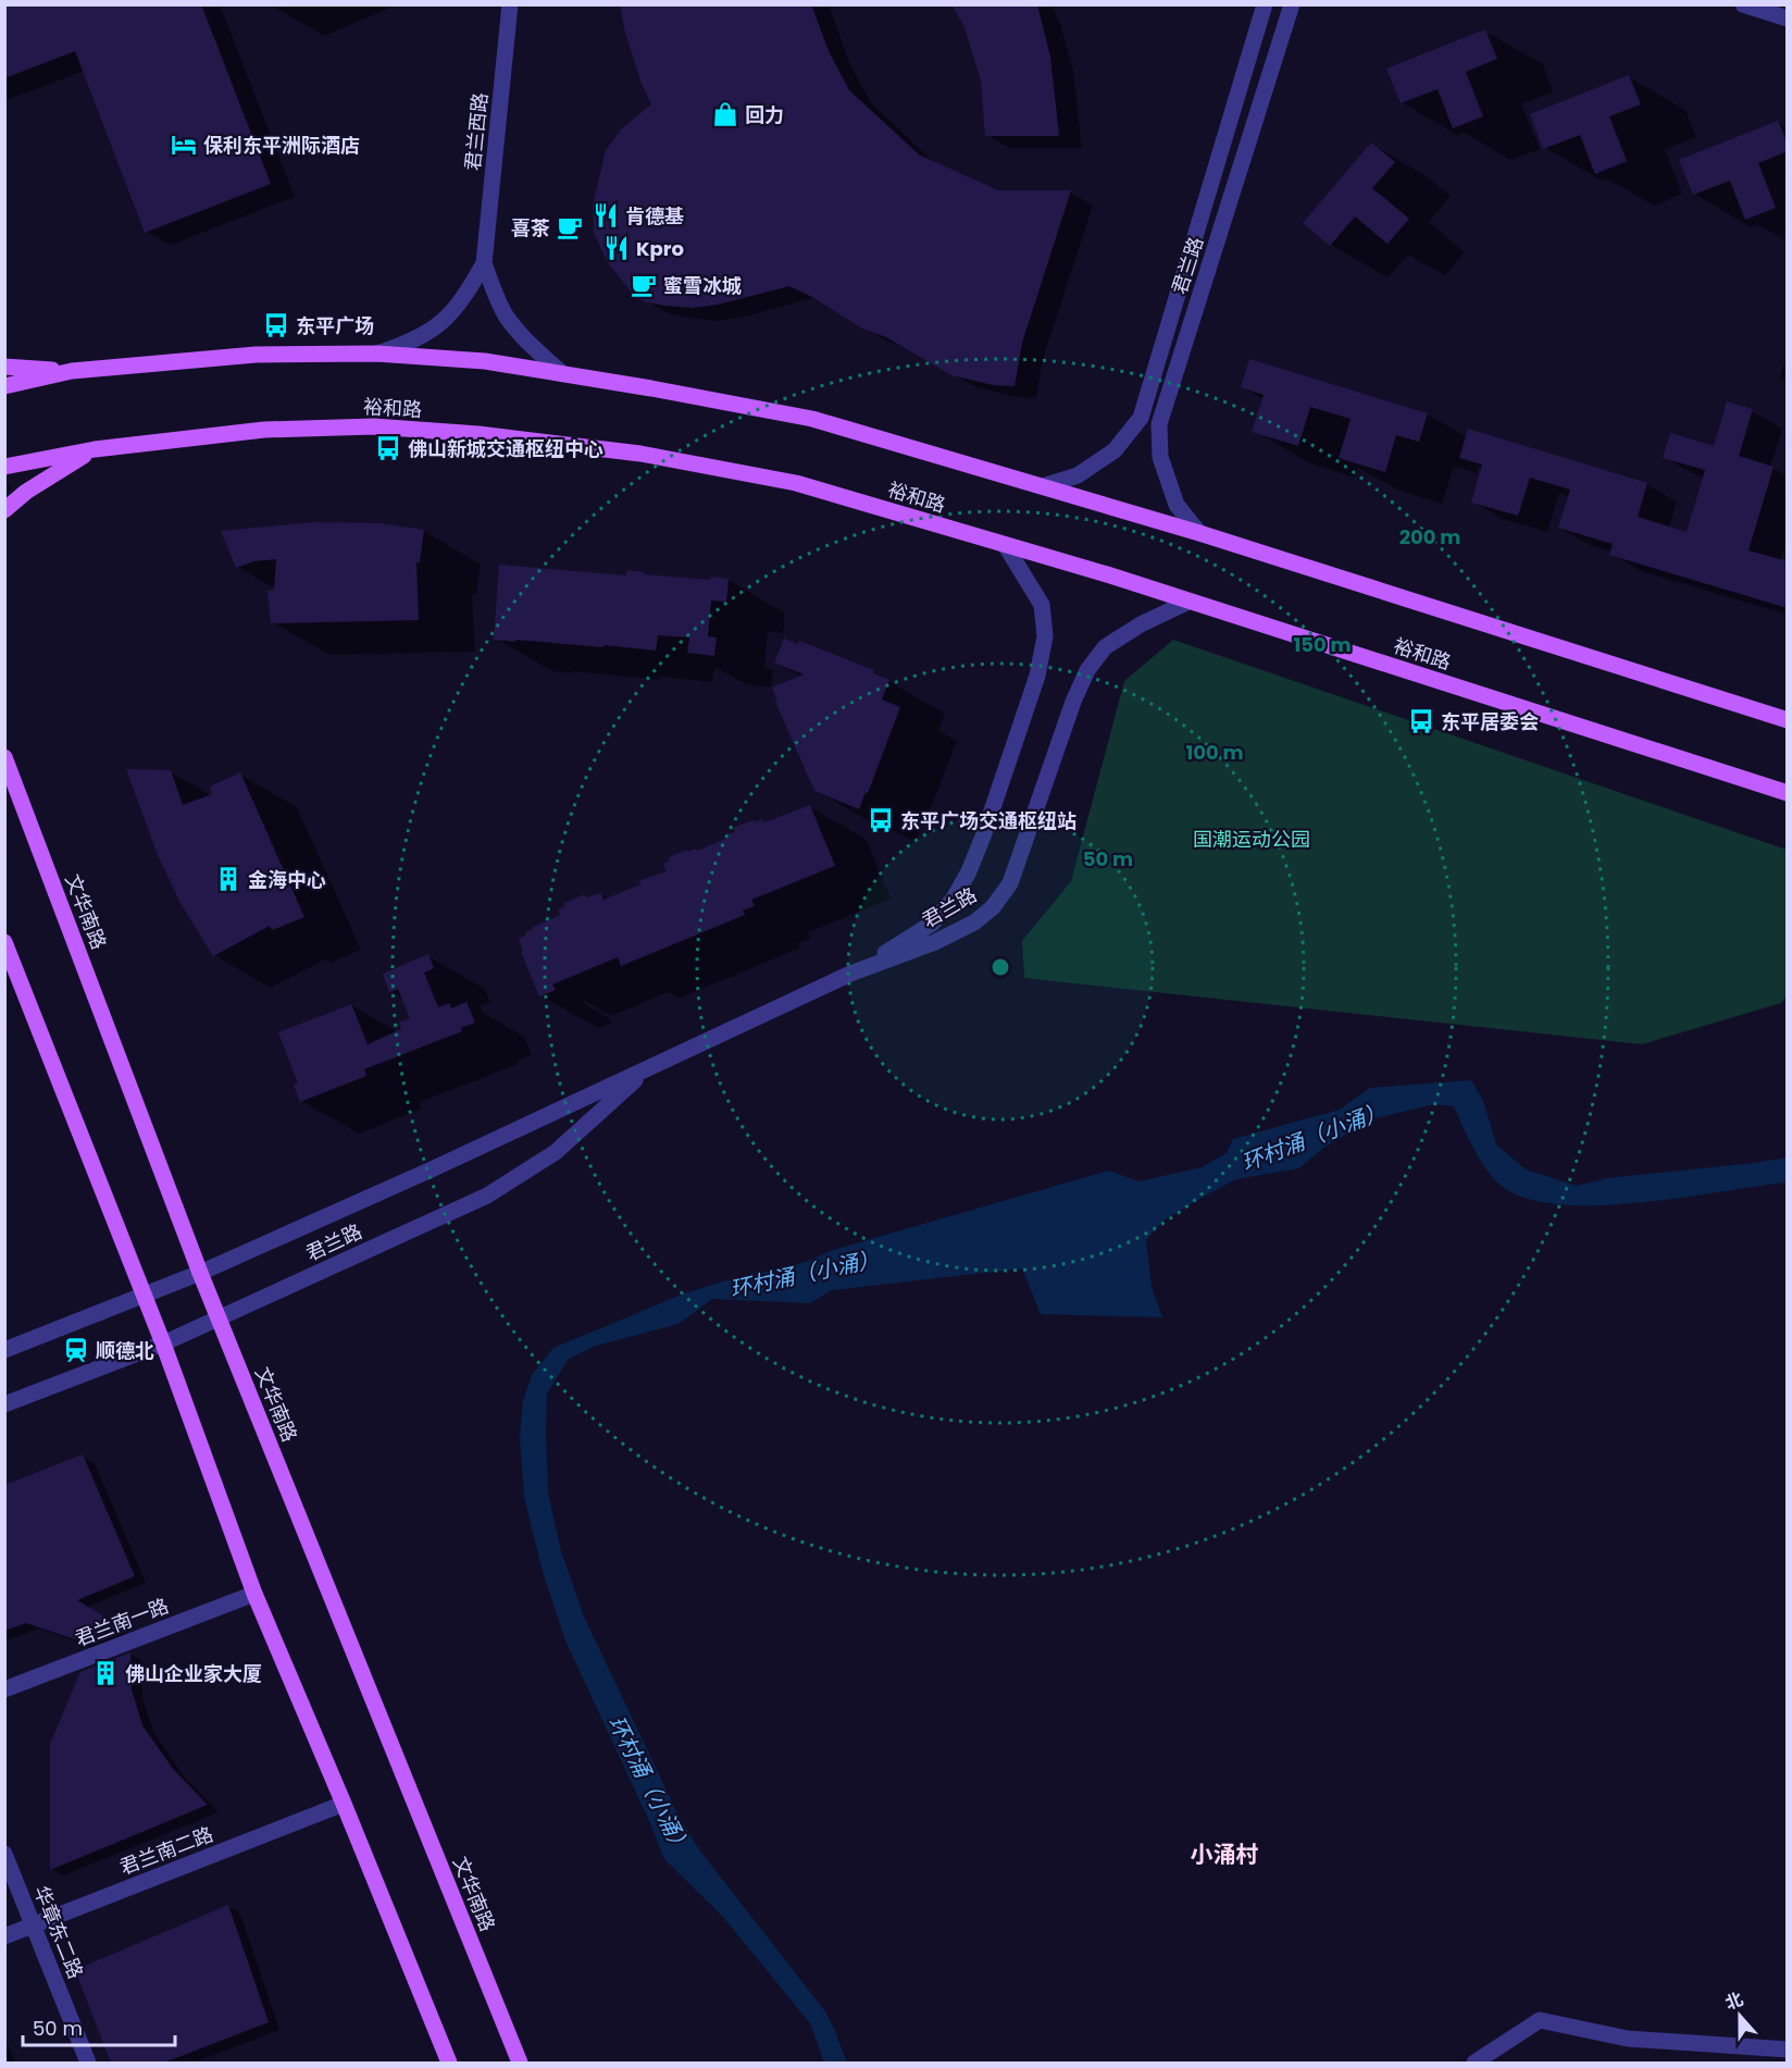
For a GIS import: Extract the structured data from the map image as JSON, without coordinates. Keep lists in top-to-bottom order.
{
  "streets": {
    "main road": ["裕和路", "文华南路"],
    "street": [
      "君兰西路",
      "君兰路",
      "君兰南一路",
      "君兰南二路",
      "华章东二路"
    ]
  },
  "crossings": [
    ["君兰路", "裕和路"],
    ["君兰路", "文华南路"],
    ["君兰南二路", "华章东二路"]
  ],
  "districts": ["小涌村"],
  "water": ["环村涌（小涌）"],
  "parks": ["国潮运动公园"],
  "places": {
    "shop": ["回力"],
    "hotel": ["保利东平洲际酒店"],
    "restaurant": ["肯德基", "Kpro"],
    "cafe": ["喜茶", "蜜雪冰城"],
    "bus stop": [
      "东平广场",
      "佛山新城交通枢纽中心",
      "东平居委会",
      "东平广场交通枢纽站"
    ],
    "building": ["金海中心", "佛山企业家大厦"],
    "station": ["顺德北"]
  },
  "scale_bar": "50 m",
  "north": "top",
  "rings": [
    "200 m",
    "150 m",
    "100 m",
    "50 m"
  ]
}
